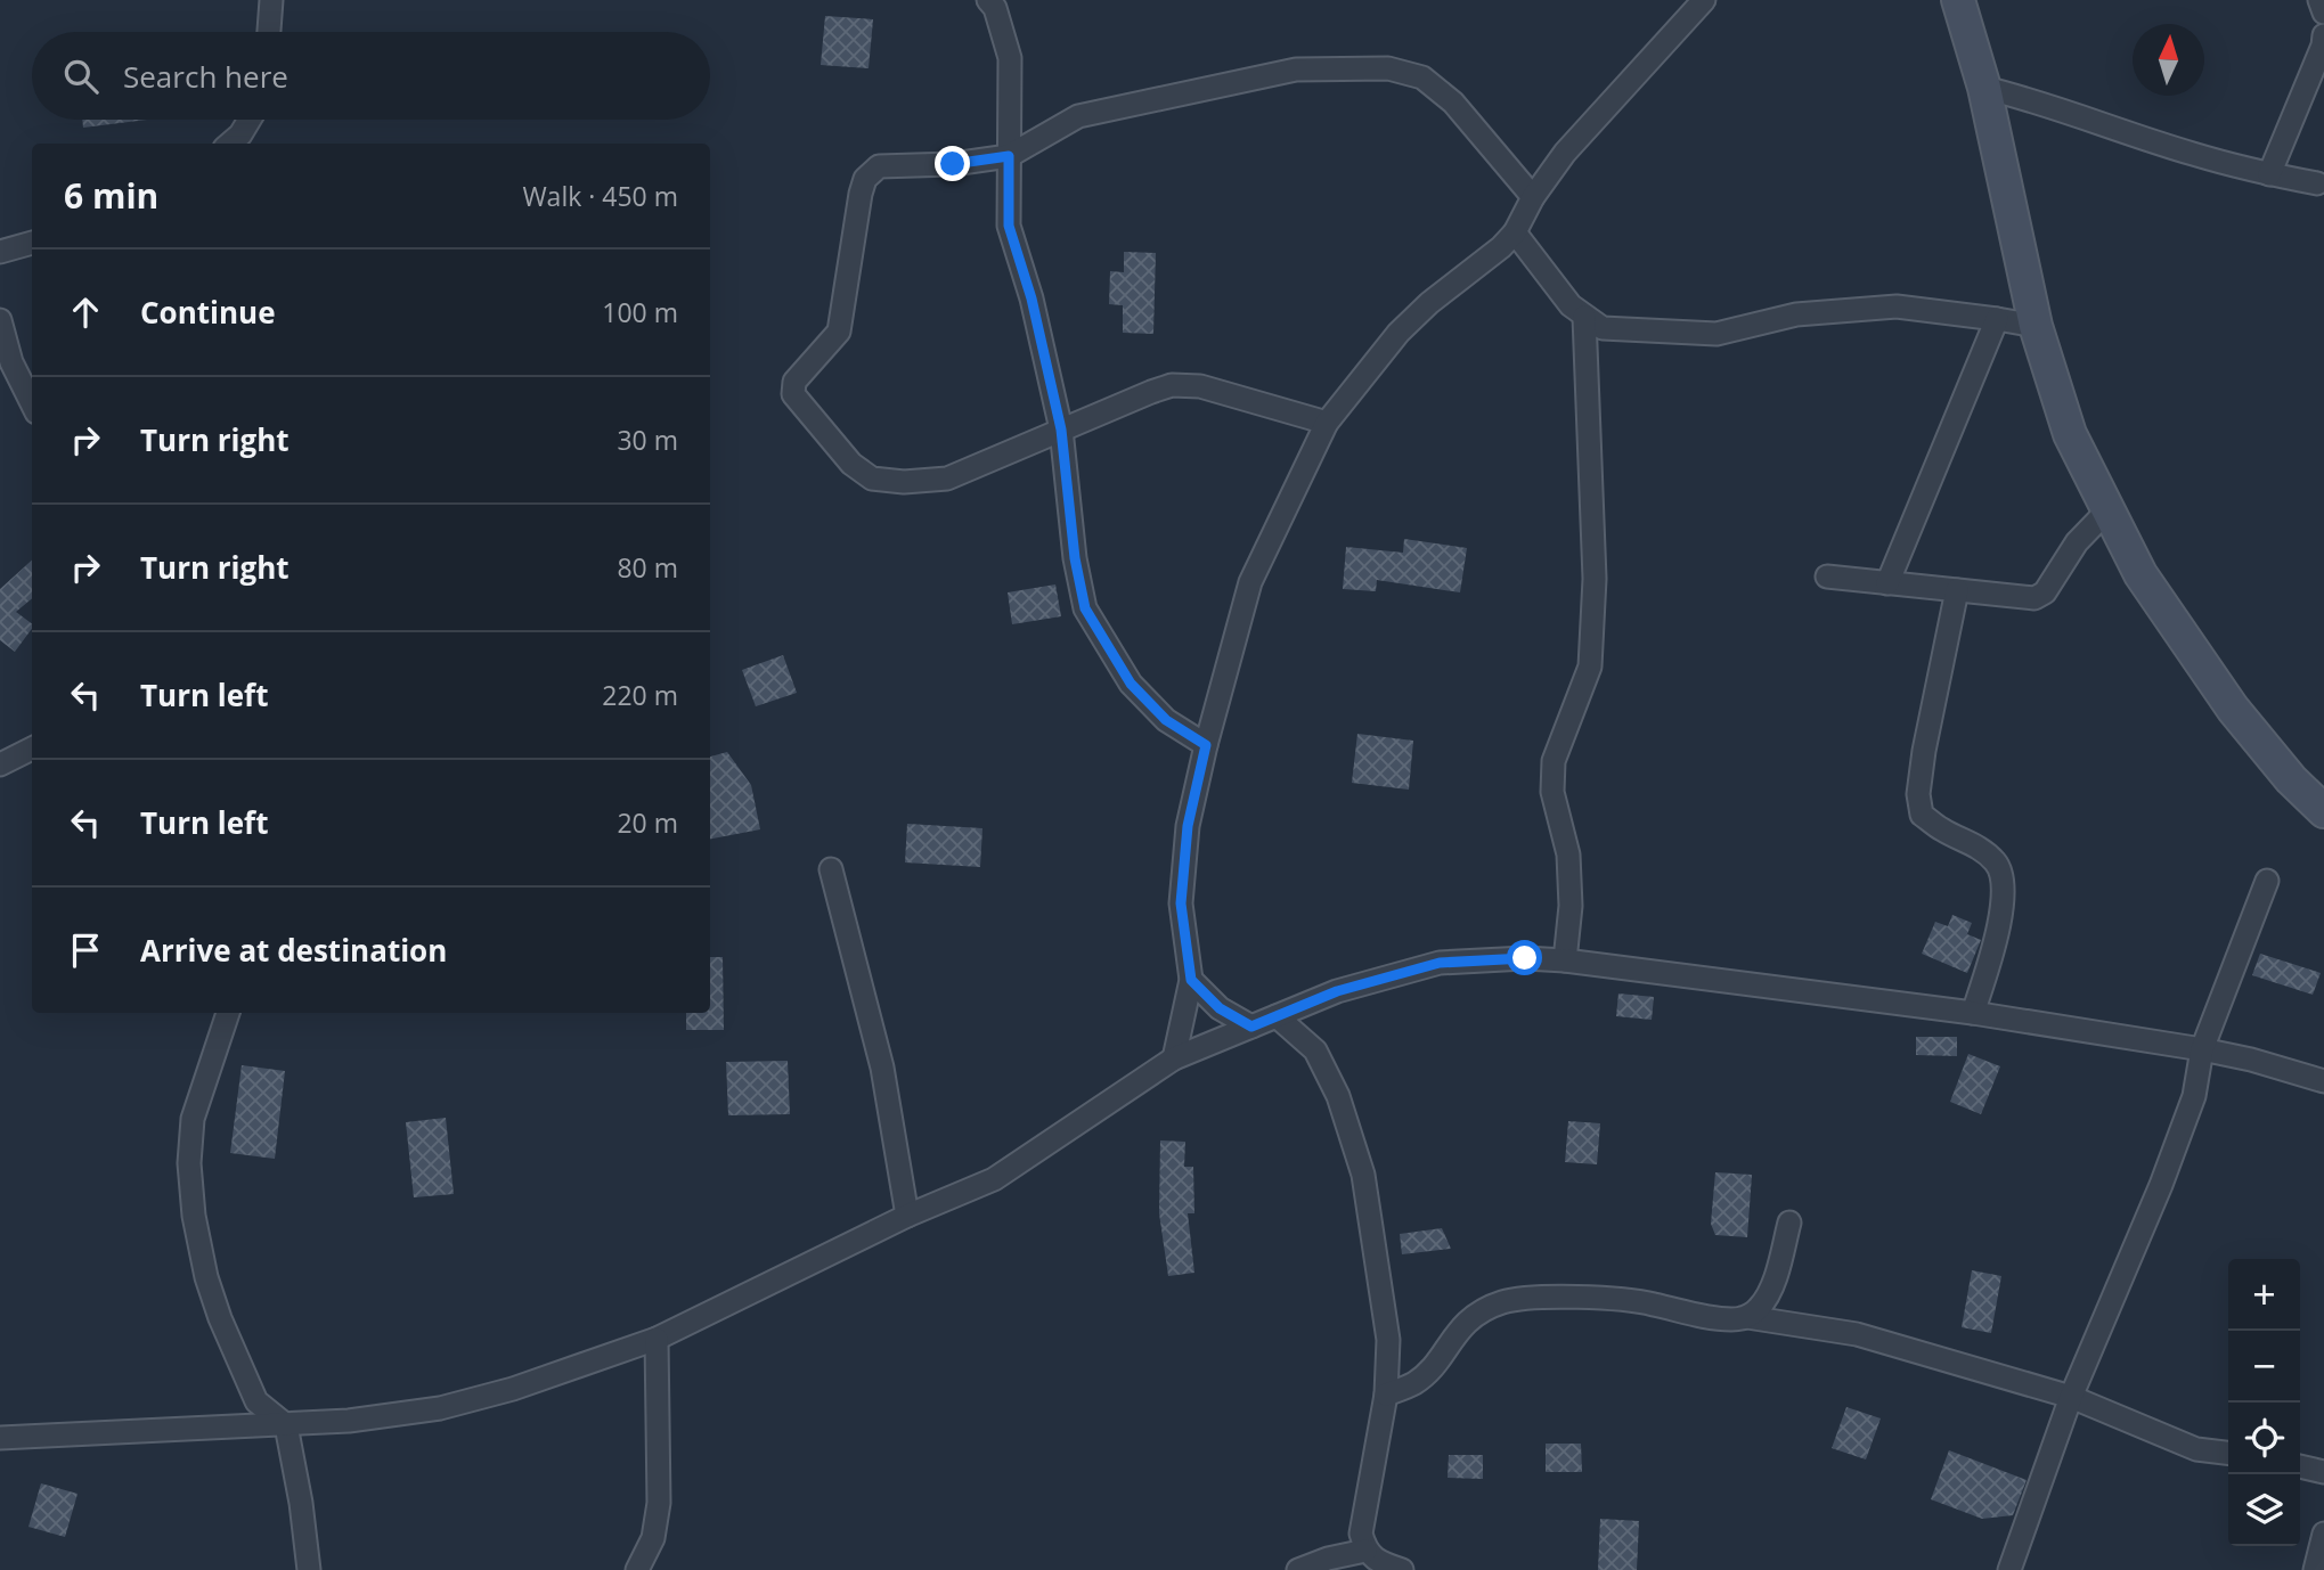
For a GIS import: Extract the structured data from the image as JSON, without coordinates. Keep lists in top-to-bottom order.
{
  "north": "top",
  "page": {
    "search": "Search here",
    "heading": ["6 min", "Walk · 450 m"],
    "list": [
      ["Continue", "100 m"],
      ["Turn right", "30 m"],
      ["Turn right", "80 m"],
      ["Turn left", "220 m"],
      ["Turn left", "20 m"],
      "Arrive at destination"
    ],
    "map_buttons": ["+", "−"]
  }
}
